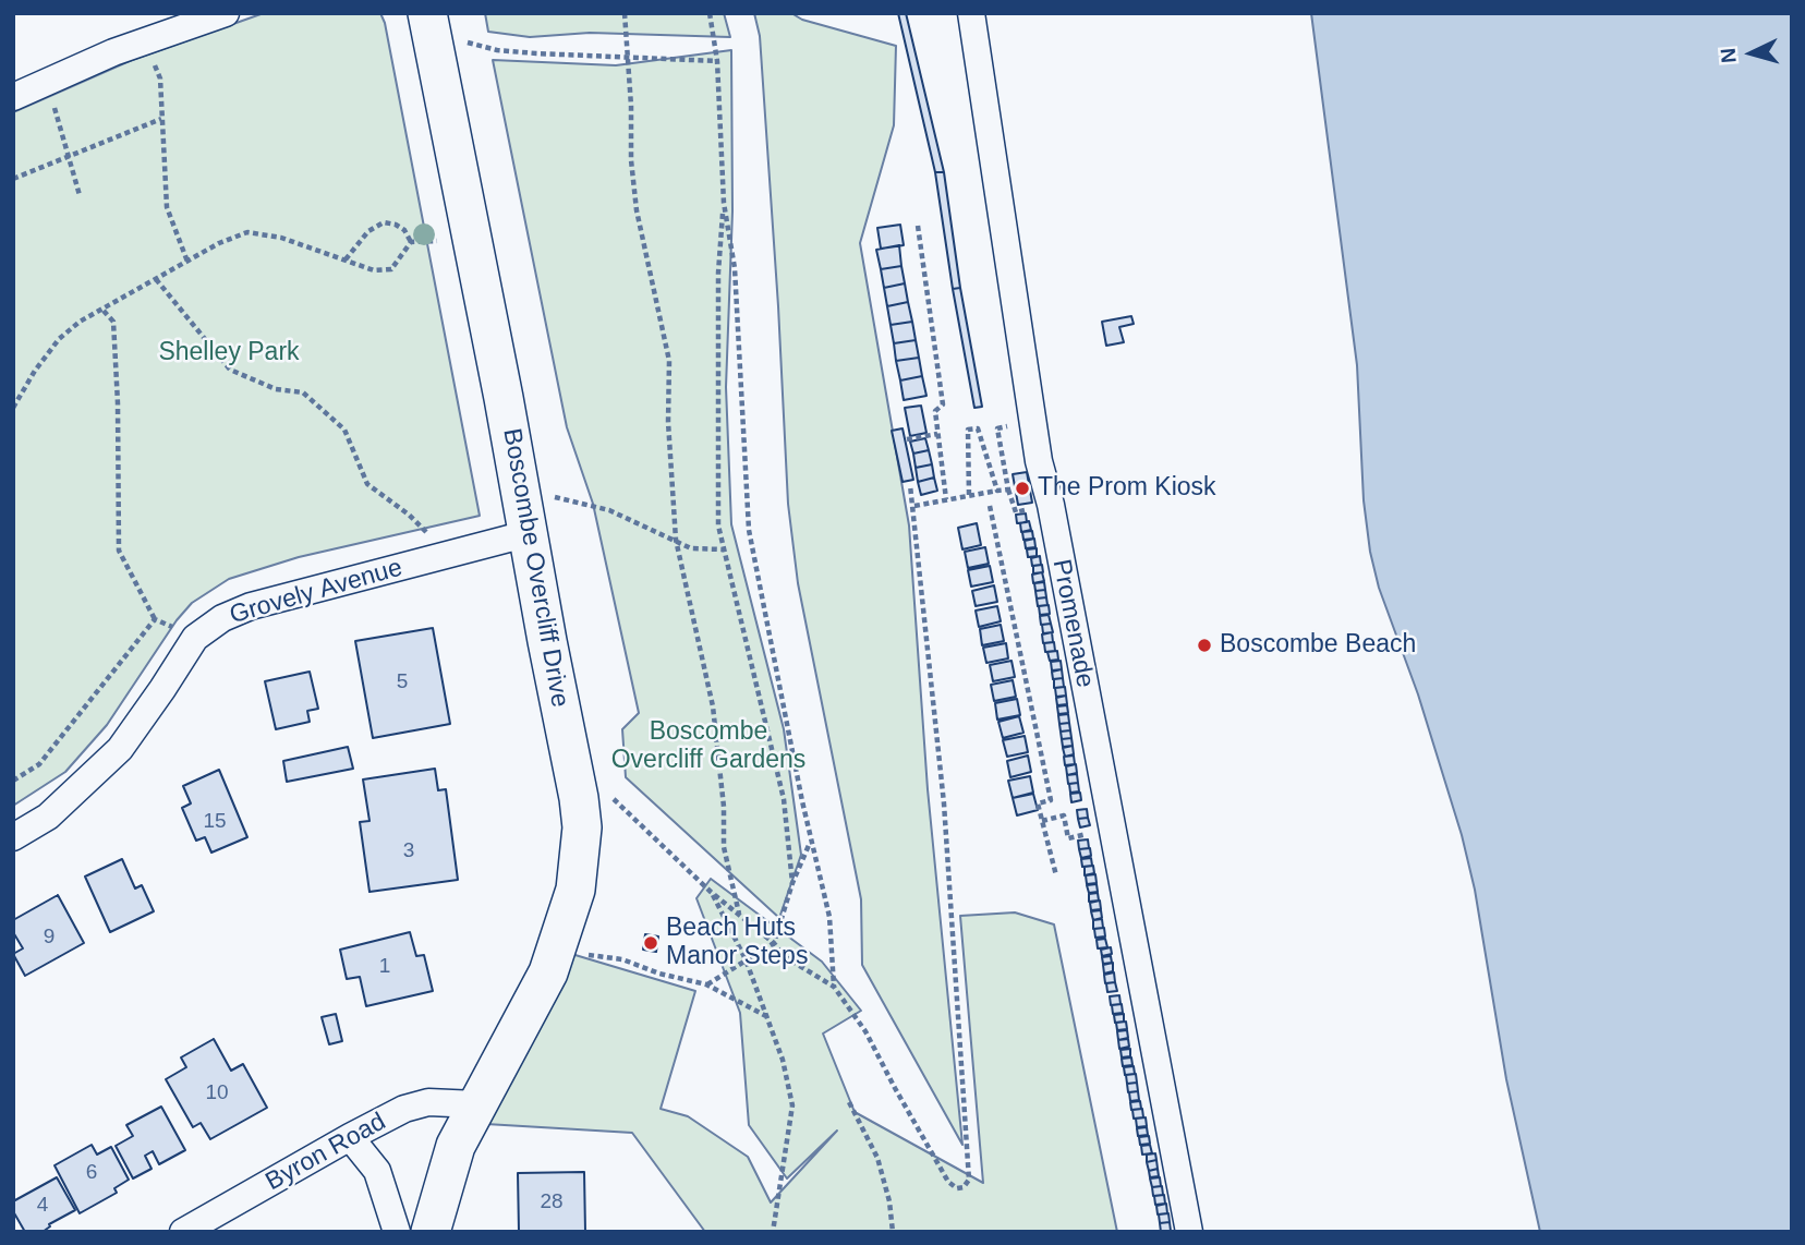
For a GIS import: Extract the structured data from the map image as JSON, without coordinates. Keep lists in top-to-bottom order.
{
  "streets": {
    "street": [
      "Boscombe Overcliff Drive",
      "Grovely Avenue",
      "Promenade",
      "Byron Road"
    ]
  },
  "crossings": [
    ["Boscombe Overcliff Drive", "Grovely Avenue"],
    ["Boscombe Overcliff Drive", "Byron Road"]
  ],
  "parks": ["Shelley Park", "Boscombe Overcliff Gardens"],
  "places": ["The Prom Kiosk", "Boscombe Beach", "Beach Huts Manor Steps"],
  "house_numbers": [
    "5",
    "15",
    "3",
    "9",
    "1",
    "10",
    "6",
    "28",
    "4"
  ],
  "north": "left"
}
